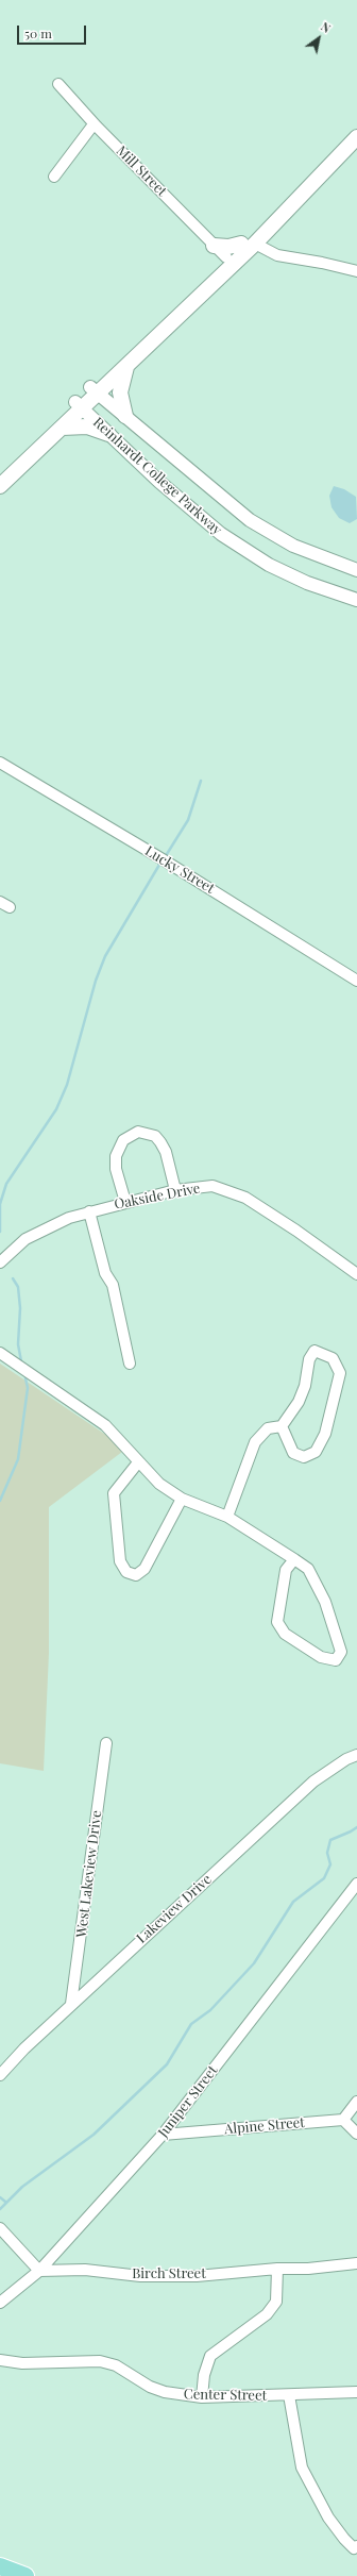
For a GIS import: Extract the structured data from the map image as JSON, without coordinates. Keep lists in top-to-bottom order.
{
  "streets": {
    "street": [
      "Mill Street",
      "Reinhardt College Parkway",
      "Lucky Street",
      "Oakside Drive",
      "West Lakeview Drive",
      "Lakeview Drive",
      "Juniper Street",
      "Alpine Street",
      "Birch Street",
      "Center Street"
    ]
  },
  "crossings": [
    ["West Lakeview Drive", "Lakeview Drive"],
    ["Juniper Street", "Alpine Street"],
    ["Juniper Street", "Birch Street"]
  ],
  "scale_bar": "50 m",
  "north": "top right"
}
